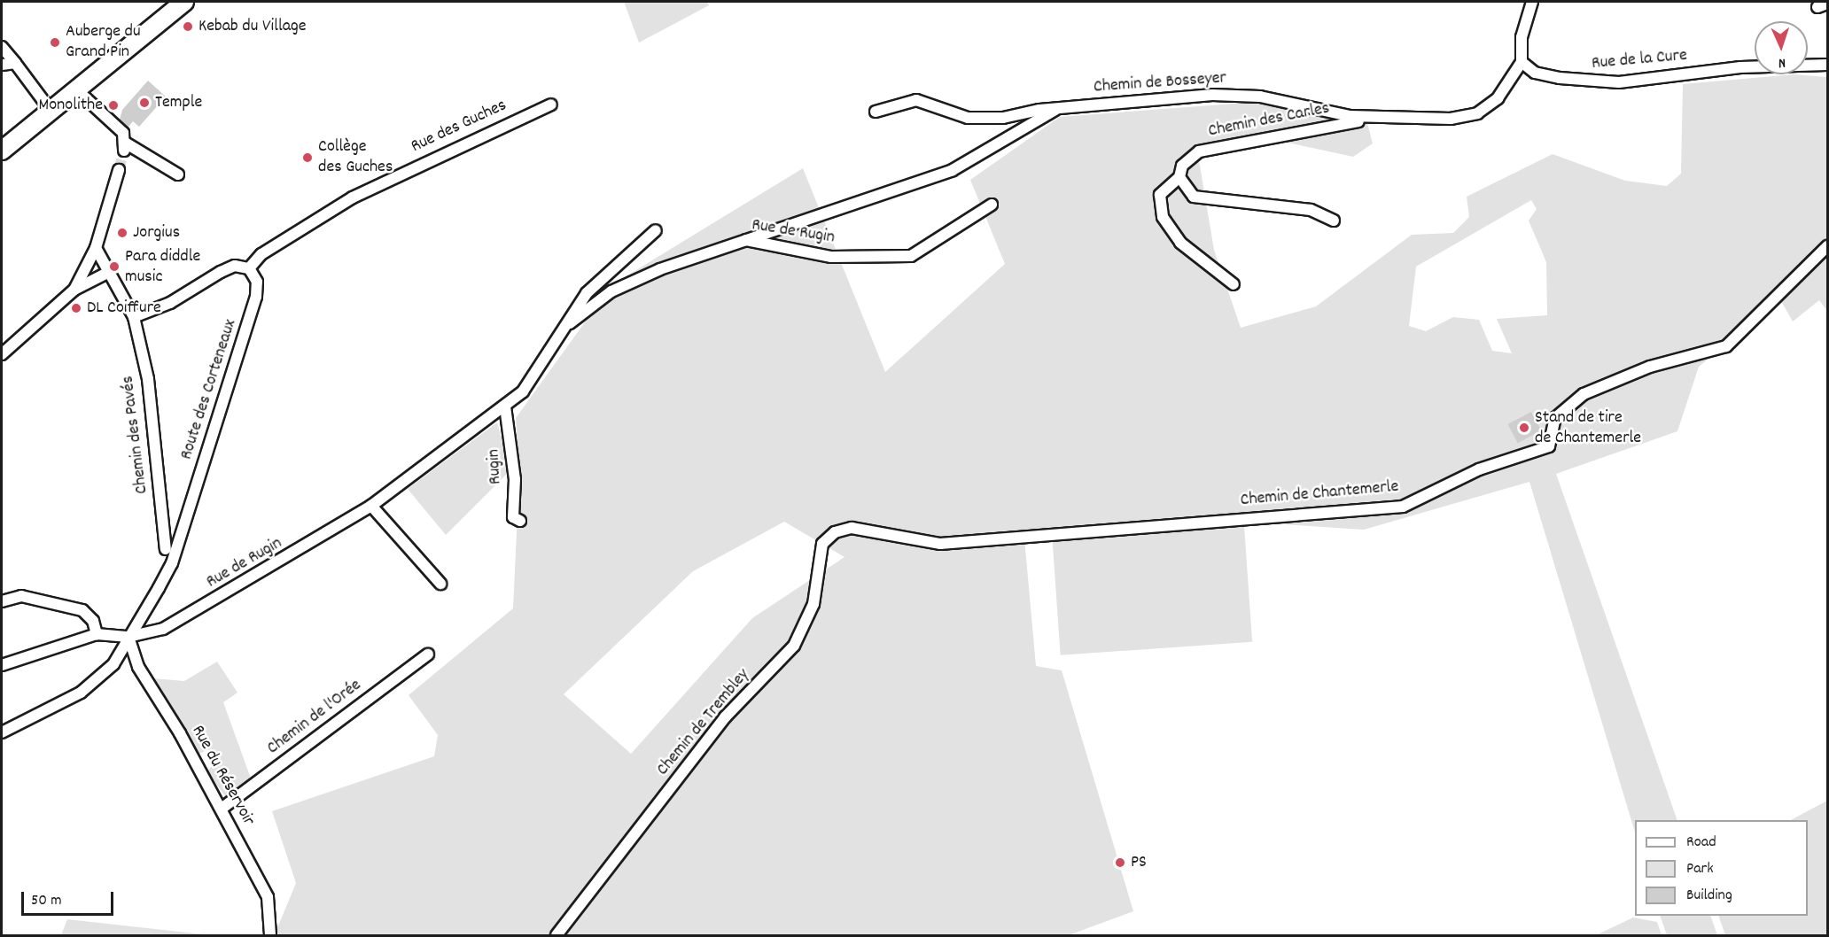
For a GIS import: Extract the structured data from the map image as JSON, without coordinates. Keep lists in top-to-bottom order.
{
  "streets": {
    "street": [
      "Rue de la Cure",
      "Chemin de Bosseyer",
      "Chemin des Carles",
      "Rue des Guches",
      "Rue de Rugin",
      "Route des Corteneaux",
      "Chemin des Pavés",
      "Rugin",
      "Chemin de Chantemerle",
      "Chemin de l'Orée",
      "Chemin de Trembley",
      "Rue du Réservoir"
    ]
  },
  "crossings": [
    ["Rue de la Cure", "Chemin de Bosseyer"],
    ["Chemin de Bosseyer", "Chemin des Carles"],
    ["Rue des Guches", "Route des Corteneaux"],
    ["Rue de Rugin", "Route des Corteneaux"],
    ["Rue de Rugin", "Rugin"],
    ["Rue de Rugin", "Rue du Réservoir"],
    ["Route des Corteneaux", "Rue du Réservoir"],
    ["Chemin de Chantemerle", "Chemin de Trembley"],
    ["Chemin de l'Orée", "Rue du Réservoir"]
  ],
  "places": [
    "Kebab du Village",
    "Auberge du Grand Pin",
    "Temple",
    "Monolithe",
    "Collège des Guches",
    "Jorgius",
    "Para diddle music",
    "DL Coiffure",
    "Stand de tire de Chantemerle",
    "PS"
  ],
  "legend": ["Road", "Park", "Building"],
  "scale_bar": "50 m",
  "north": "bottom"
}
